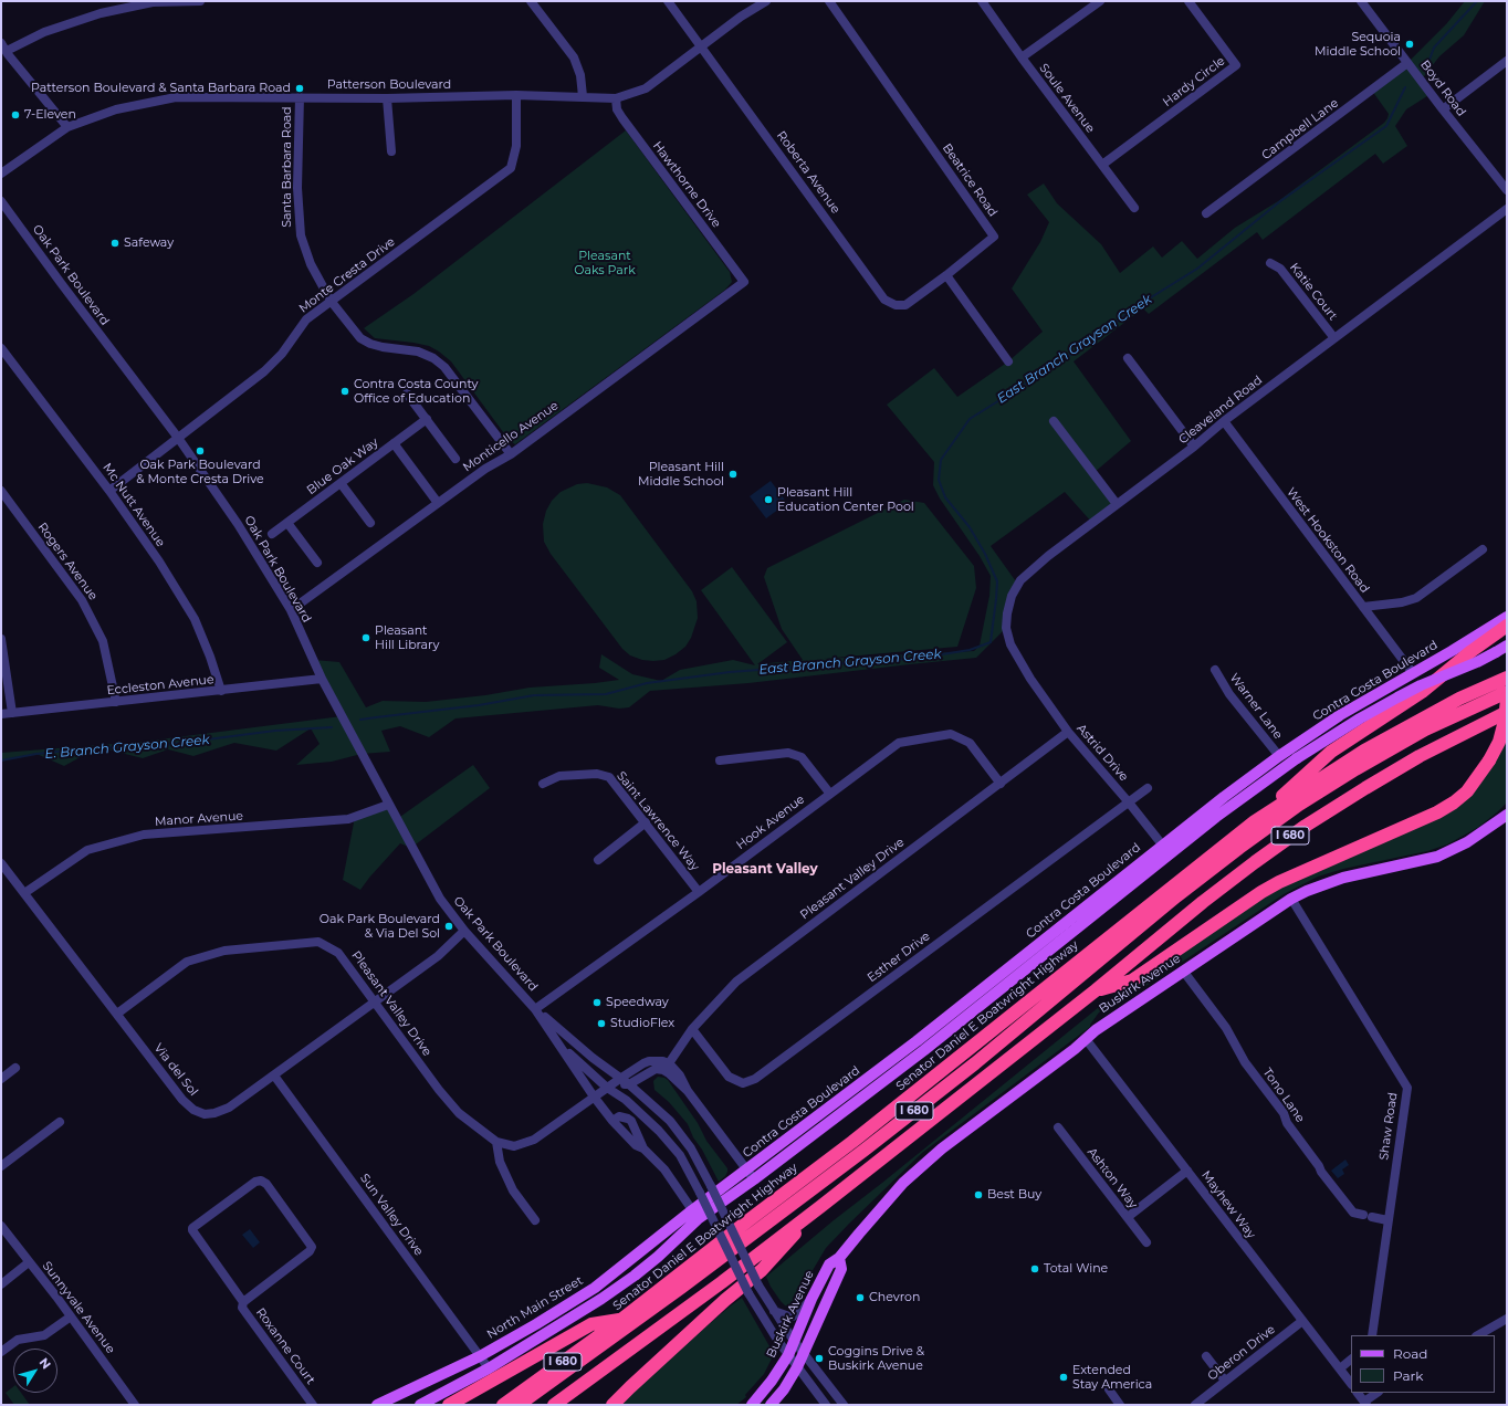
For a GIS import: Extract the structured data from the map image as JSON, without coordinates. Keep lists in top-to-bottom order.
{
  "streets": {
    "highway": ["I 680", "Senator Daniel E Boatwright Highway"],
    "main road": ["Contra Costa Boulevard", "Buskirk Avenue", "North Main Street"],
    "street": [
      "Hardy Circle",
      "Patterson Boulevard",
      "Boyd Road",
      "Soule Avenue",
      "Campbell Lane",
      "Santa Barbara Road",
      "Roberta Avenue",
      "Beatrice Road",
      "Hawthorne Drive",
      "Oak Park Boulevard",
      "Monte Cresta Drive",
      "Katie Court",
      "Cleaveland Road",
      "Monticello Avenue",
      "Blue Oak Way",
      "Mc Nutt Avenue",
      "West Hookston Road",
      "Rogers Avenue",
      "Eccleston Avenue",
      "Warner Lane",
      "Astrid Drive",
      "Manor Avenue",
      "Saint Lawrence Way",
      "Hook Avenue",
      "Pleasant Valley Drive",
      "Esther Drive",
      "Via del Sol",
      "Tono Lane",
      "Shaw Road",
      "Ashton Way",
      "Mayhew Way",
      "Sun Valley Drive",
      "Sunnyvale Avenue",
      "Roxanne Court",
      "Oberon Drive"
    ]
  },
  "crossings": [
    ["Hardy Circle", "Soule Avenue"],
    ["Patterson Boulevard", "Santa Barbara Road"],
    ["Patterson Boulevard", "Roberta Avenue"],
    ["Patterson Boulevard", "Hawthorne Drive"],
    ["Patterson Boulevard", "Monte Cresta Drive"],
    ["Boyd Road", "Campbell Lane"],
    ["Santa Barbara Road", "Monte Cresta Drive"],
    ["Santa Barbara Road", "Monticello Avenue"],
    ["Roberta Avenue", "Beatrice Road"],
    ["Hawthorne Drive", "Monticello Avenue"],
    ["Oak Park Boulevard", "Monte Cresta Drive"],
    ["Oak Park Boulevard", "Monticello Avenue"],
    ["Oak Park Boulevard", "Contra Costa Boulevard"],
    ["Oak Park Boulevard", "Eccleston Avenue"],
    ["Oak Park Boulevard", "Manor Avenue"],
    ["Oak Park Boulevard", "Hook Avenue"],
    ["Oak Park Boulevard", "Pleasant Valley Drive"],
    ["Oak Park Boulevard", "Buskirk Avenue"],
    ["Oak Park Boulevard", "Via del Sol"],
    ["Oak Park Boulevard", "North Main Street"],
    ["Monte Cresta Drive", "Mc Nutt Avenue"],
    ["Katie Court", "Cleaveland Road"],
    ["Cleaveland Road", "West Hookston Road"],
    ["Cleaveland Road", "Astrid Drive"],
    ["Mc Nutt Avenue", "Eccleston Avenue"],
    ["West Hookston Road", "Contra Costa Boulevard"],
    ["Rogers Avenue", "Eccleston Avenue"],
    ["Contra Costa Boulevard", "Warner Lane"],
    ["Contra Costa Boulevard", "Astrid Drive"],
    ["Contra Costa Boulevard", "North Main Street"],
    ["Astrid Drive", "Pleasant Valley Drive"],
    ["Astrid Drive", "Esther Drive"],
    ["Manor Avenue", "Via del Sol"],
    ["Saint Lawrence Way", "Hook Avenue"],
    ["Hook Avenue", "Pleasant Valley Drive"],
    ["Pleasant Valley Drive", "Esther Drive"],
    ["Pleasant Valley Drive", "Via del Sol"],
    ["Buskirk Avenue", "Tono Lane"],
    ["Buskirk Avenue", "Shaw Road"],
    ["Buskirk Avenue", "Mayhew Way"],
    ["Via del Sol", "Sun Valley Drive"],
    ["Tono Lane", "Shaw Road"],
    ["Mayhew Way", "Oberon Drive"],
    ["Sun Valley Drive", "North Main Street"]
  ],
  "districts": ["Pleasant Valley"],
  "water": ["East Branch Grayson Creek", "E. Branch Grayson Creek"],
  "parks": ["Pleasant Oaks Park"],
  "places": [
    "Sequoia Middle School",
    "Patterson Boulevard & Santa Barbara Road",
    "7-Eleven",
    "Safeway",
    "Contra Costa County Office of Education",
    "Oak Park Boulevard & Monte Cresta Drive",
    "Pleasant Hill Middle School",
    "Pleasant Hill Education Center Pool",
    "Pleasant Hill Library",
    "Oak Park Boulevard & Via Del Sol",
    "Speedway",
    "StudioFlex",
    "Best Buy",
    "Total Wine",
    "Chevron",
    "Coggins Drive & Buskirk Avenue",
    "Extended Stay America"
  ],
  "legend": ["Road", "Park"],
  "north": "top right"
}
